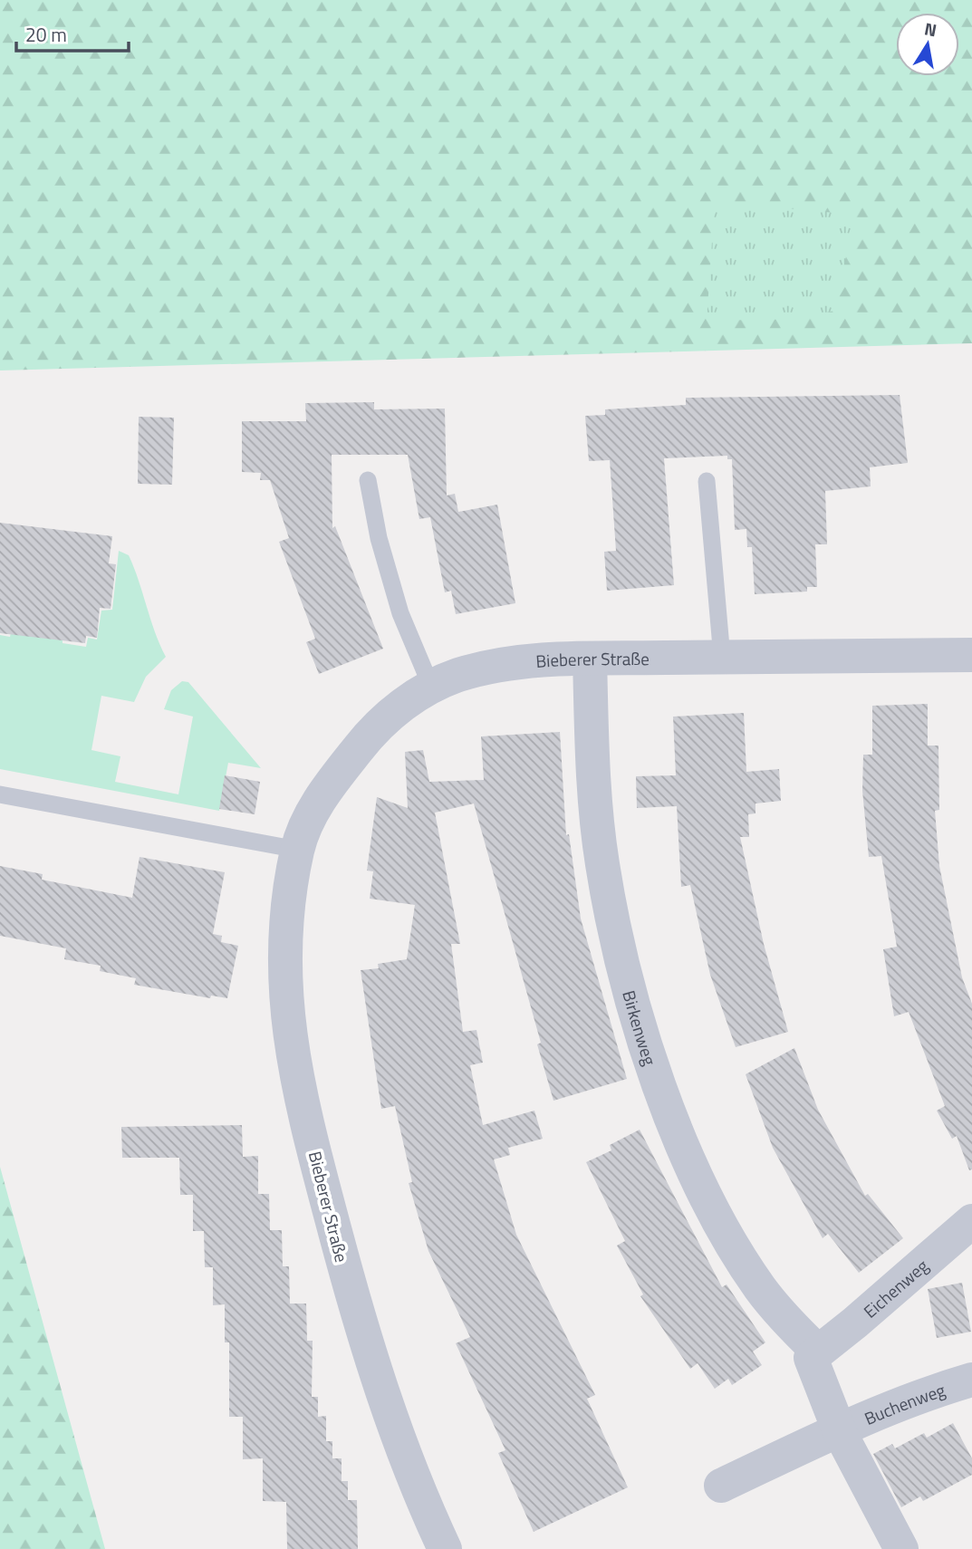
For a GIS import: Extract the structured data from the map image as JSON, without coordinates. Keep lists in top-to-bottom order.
{
  "streets": {
    "street": [
      "Bieberer Straße",
      "Birkenweg",
      "Eichenweg",
      "Buchenweg"
    ]
  },
  "crossings": [
    ["Bieberer Straße", "Birkenweg"],
    ["Birkenweg", "Eichenweg"]
  ],
  "scale_bar": "20 m",
  "north": "top"
}
